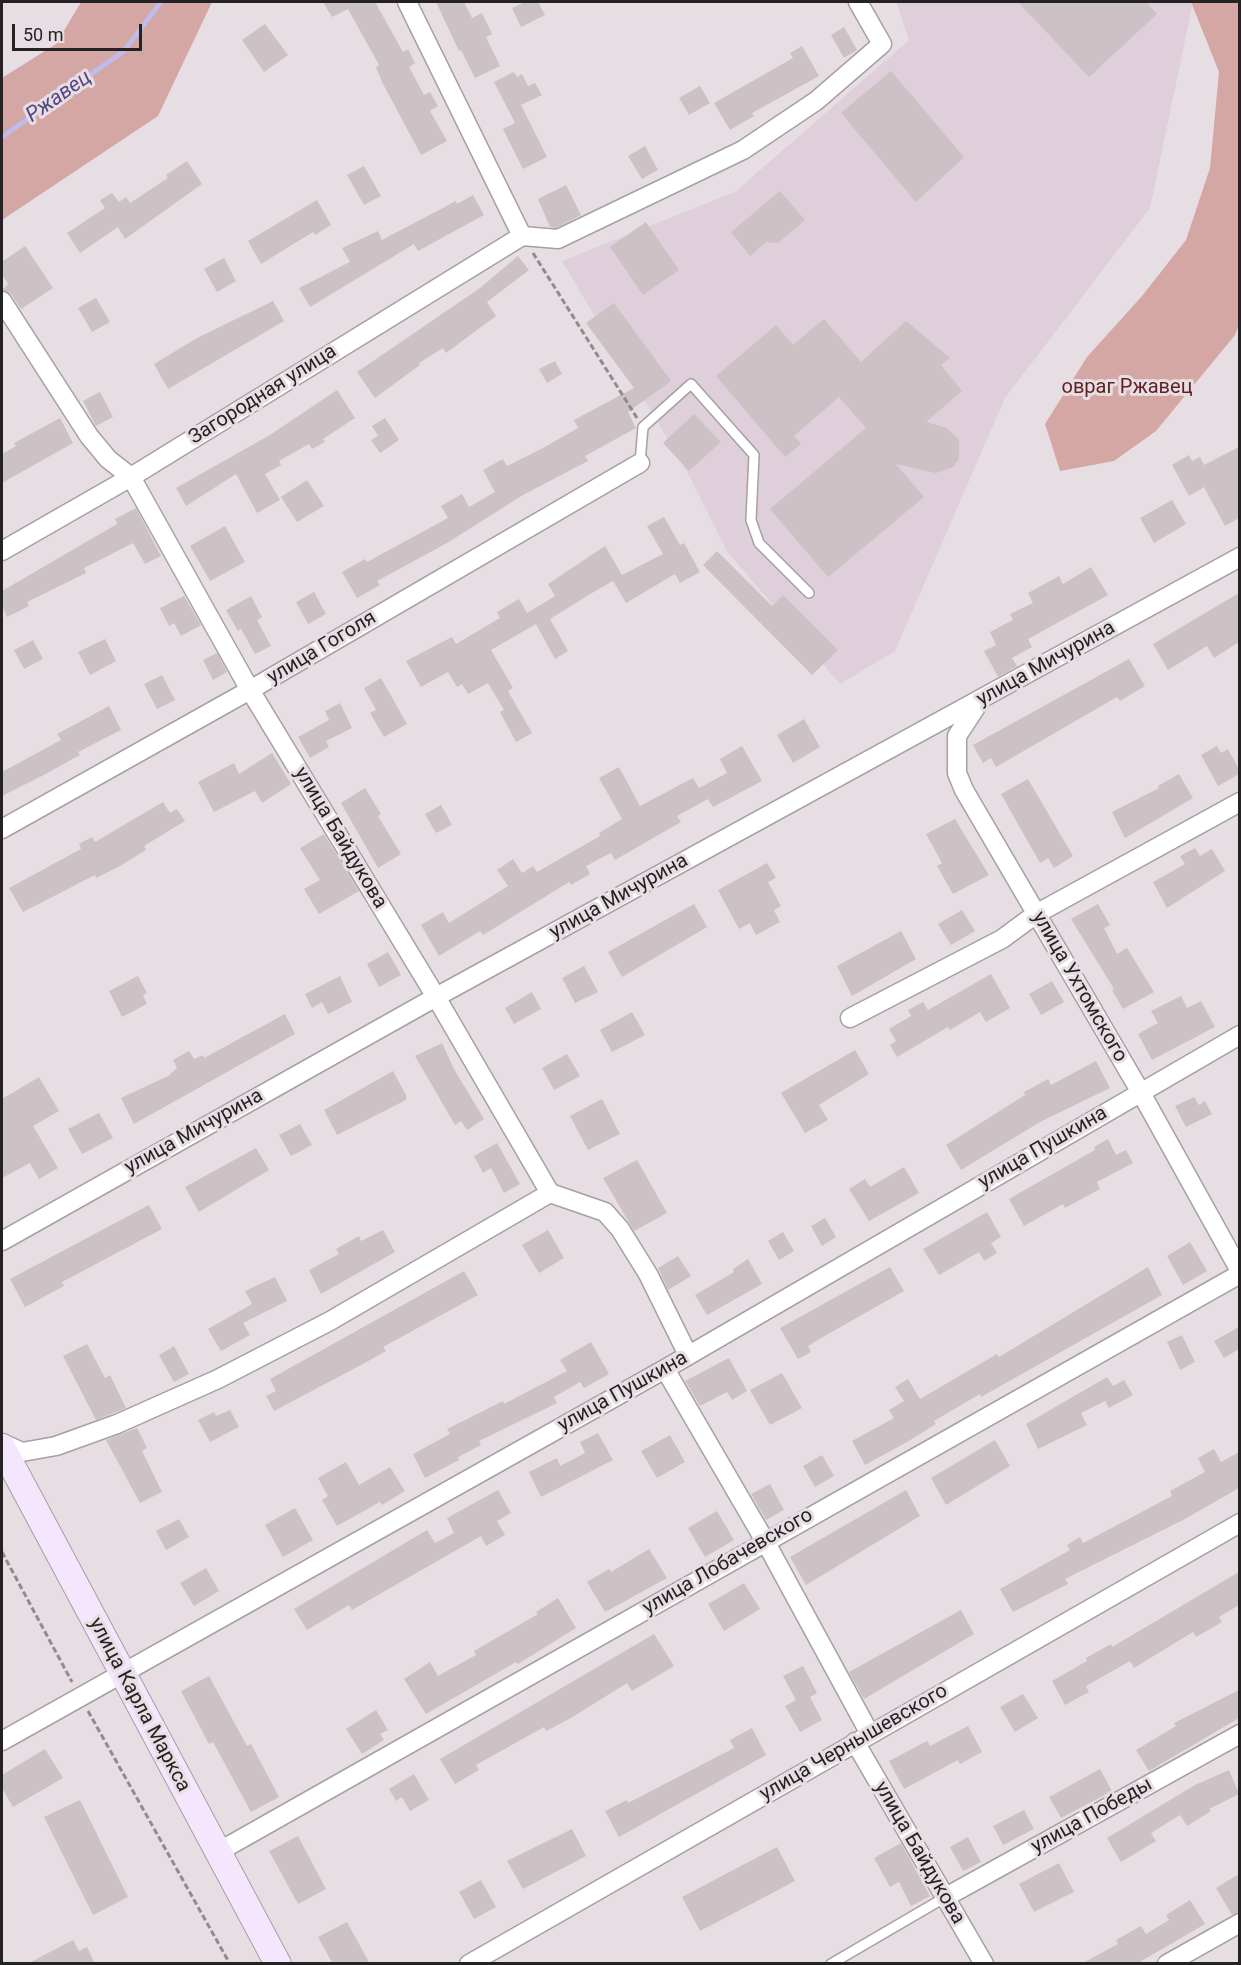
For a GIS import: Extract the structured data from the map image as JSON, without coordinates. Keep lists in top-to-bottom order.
{
  "streets": {
    "main road": ["улица Карла Маркса"],
    "street": [
      "Загородная улица",
      "улица Гоголя",
      "улица Мичурина",
      "улица Байдукова",
      "улица Ухтомского",
      "улица Пушкина",
      "улица Лобачевского",
      "улица Чернышевского",
      "улица Победы"
    ]
  },
  "crossings": [
    ["Загородная улица", "улица Байдукова"],
    ["улица Гоголя", "улица Байдукова"],
    ["улица Мичурина", "улица Байдукова"],
    ["улица Мичурина", "улица Ухтомского"],
    ["улица Байдукова", "улица Пушкина"],
    ["улица Байдукова", "улица Лобачевского"],
    ["улица Байдукова", "улица Чернышевского"],
    ["улица Байдукова", "улица Победы"],
    ["улица Ухтомского", "улица Пушкина"],
    ["улица Ухтомского", "улица Лобачевского"],
    ["улица Пушкина", "улица Карла Маркса"],
    ["улица Лобачевского", "улица Карла Маркса"]
  ],
  "water": ["Ржавец"],
  "parks": ["овраг Ржавец"],
  "scale_bar": "50 m"
}
